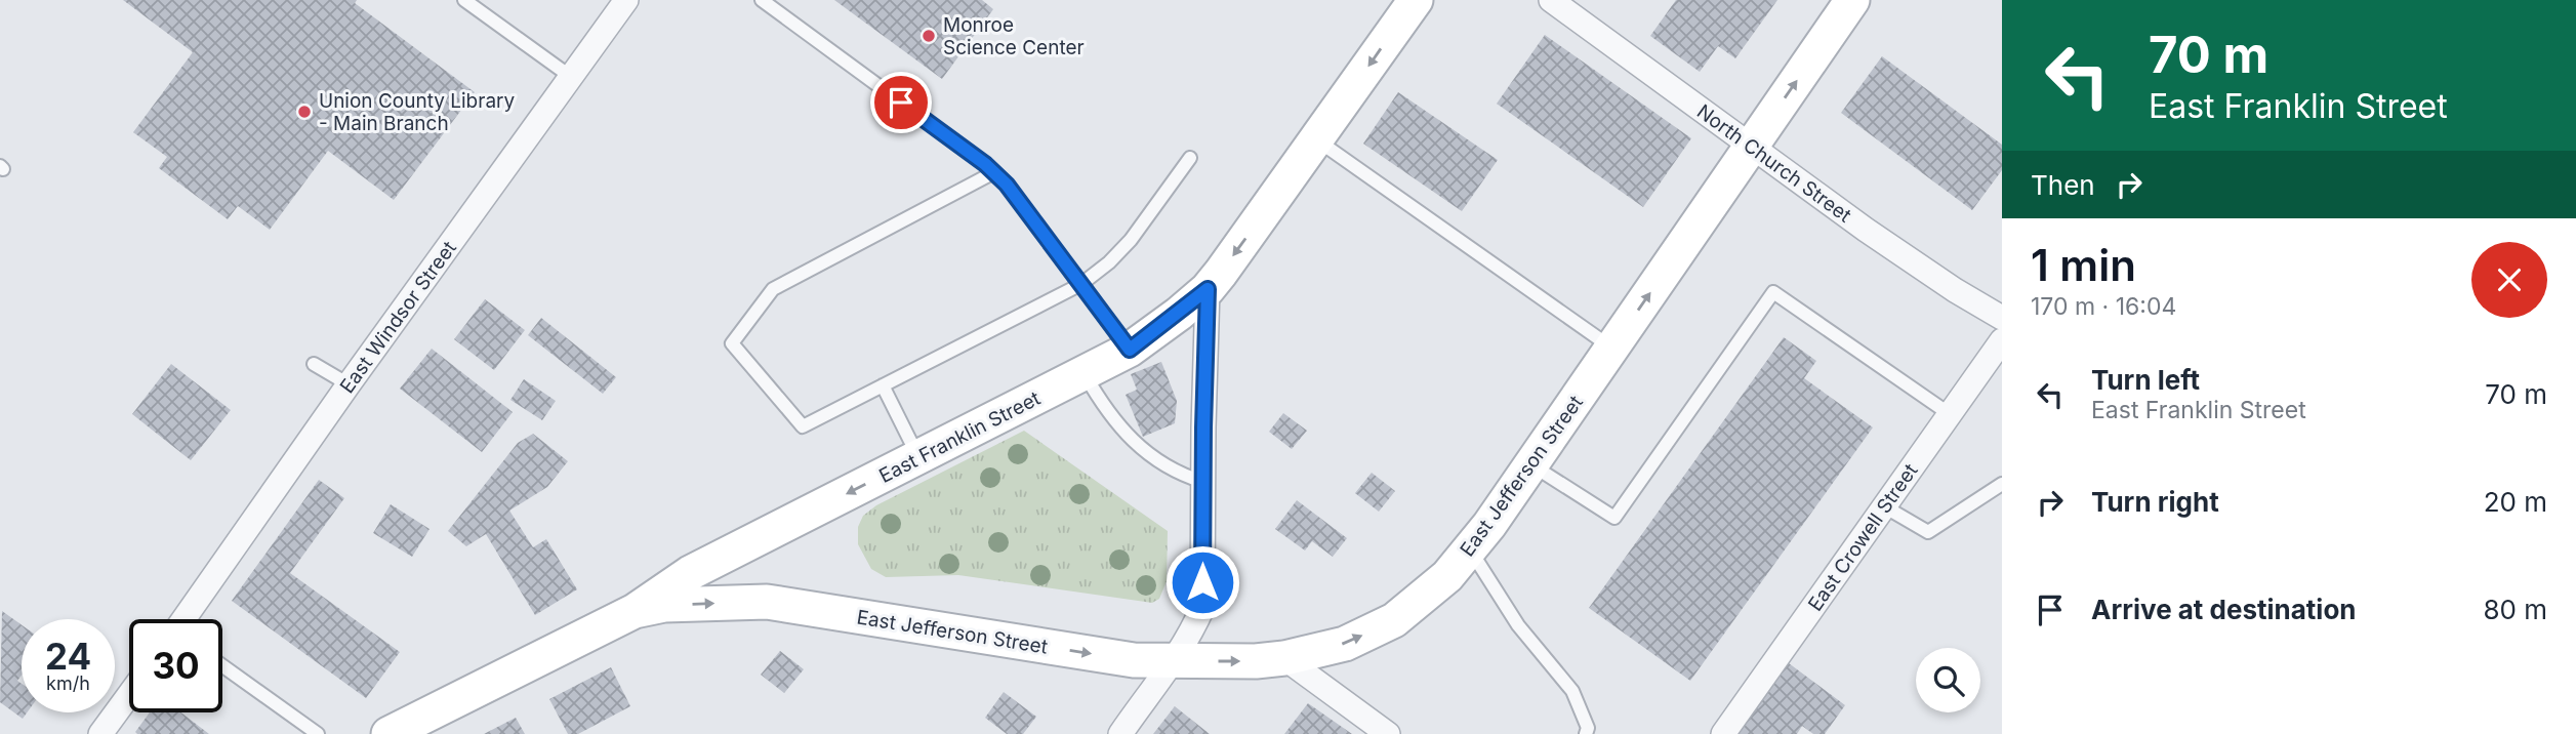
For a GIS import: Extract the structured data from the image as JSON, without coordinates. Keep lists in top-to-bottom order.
{
  "streets": {
    "main road": ["East Franklin Street", "East Jefferson Street"],
    "street": ["North Church Street", "East Windsor Street", "East Crowell Street"]
  },
  "crossings": [
    ["North Church Street", "East Jefferson Street"],
    ["East Franklin Street", "East Jefferson Street"]
  ],
  "one_way": ["East Franklin Street", "East Jefferson Street"],
  "places": ["Monroe Science Center", "Union County Library - Main Branch"],
  "page": {
    "turn": ["70 m", "East Franklin Street"],
    "then": "Then",
    "heading": ["1 min", "170 m · 16:04"],
    "list": [
      {
        "name": "Turn left",
        "note": "East Franklin Street",
        "value": "70 m"
      },
      {
        "name": "Turn right",
        "value": "20 m"
      },
      {
        "name": "Arrive at destination",
        "value": "80 m"
      }
    ],
    "speed": "24 km/h",
    "limit": "30"
  }
}
